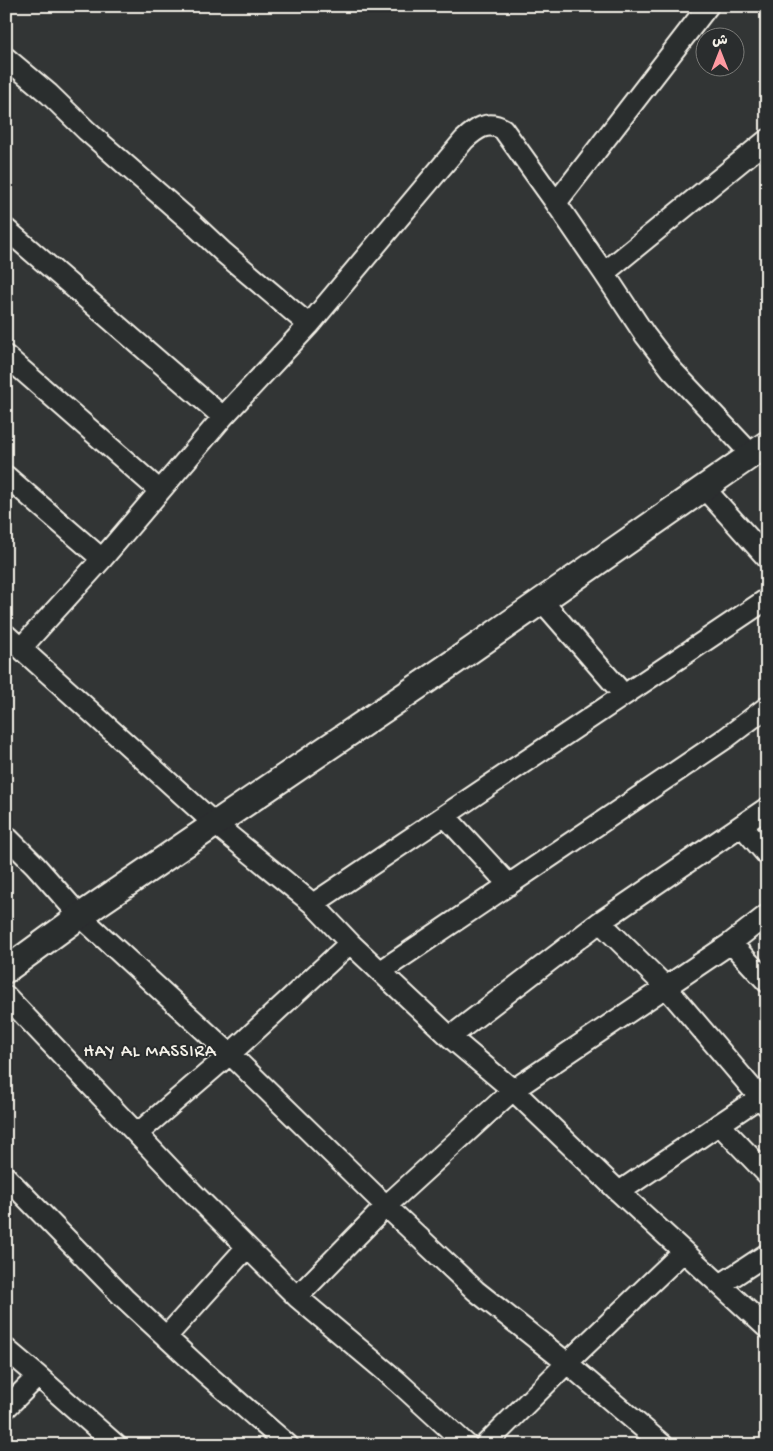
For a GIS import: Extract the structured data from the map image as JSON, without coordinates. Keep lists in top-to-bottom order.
{
  "districts": ["HAY AL MASSIRA"],
  "north": "top"
}
